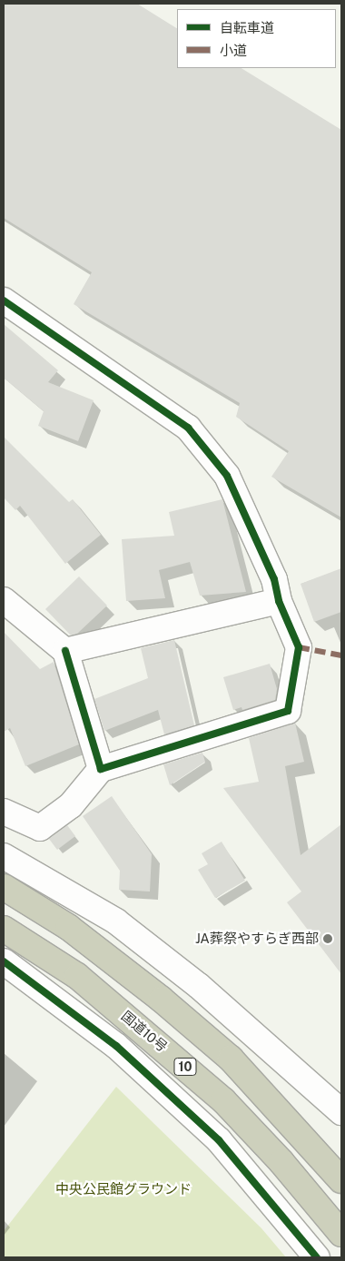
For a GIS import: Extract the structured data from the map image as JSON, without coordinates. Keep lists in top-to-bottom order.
{
  "streets": {
    "highway": ["国道10号", "10"]
  },
  "parks": ["中央公民館グラウンド"],
  "places": ["JA葬祭やすらぎ西部"],
  "legend": ["自転車道", "小道"]
}
